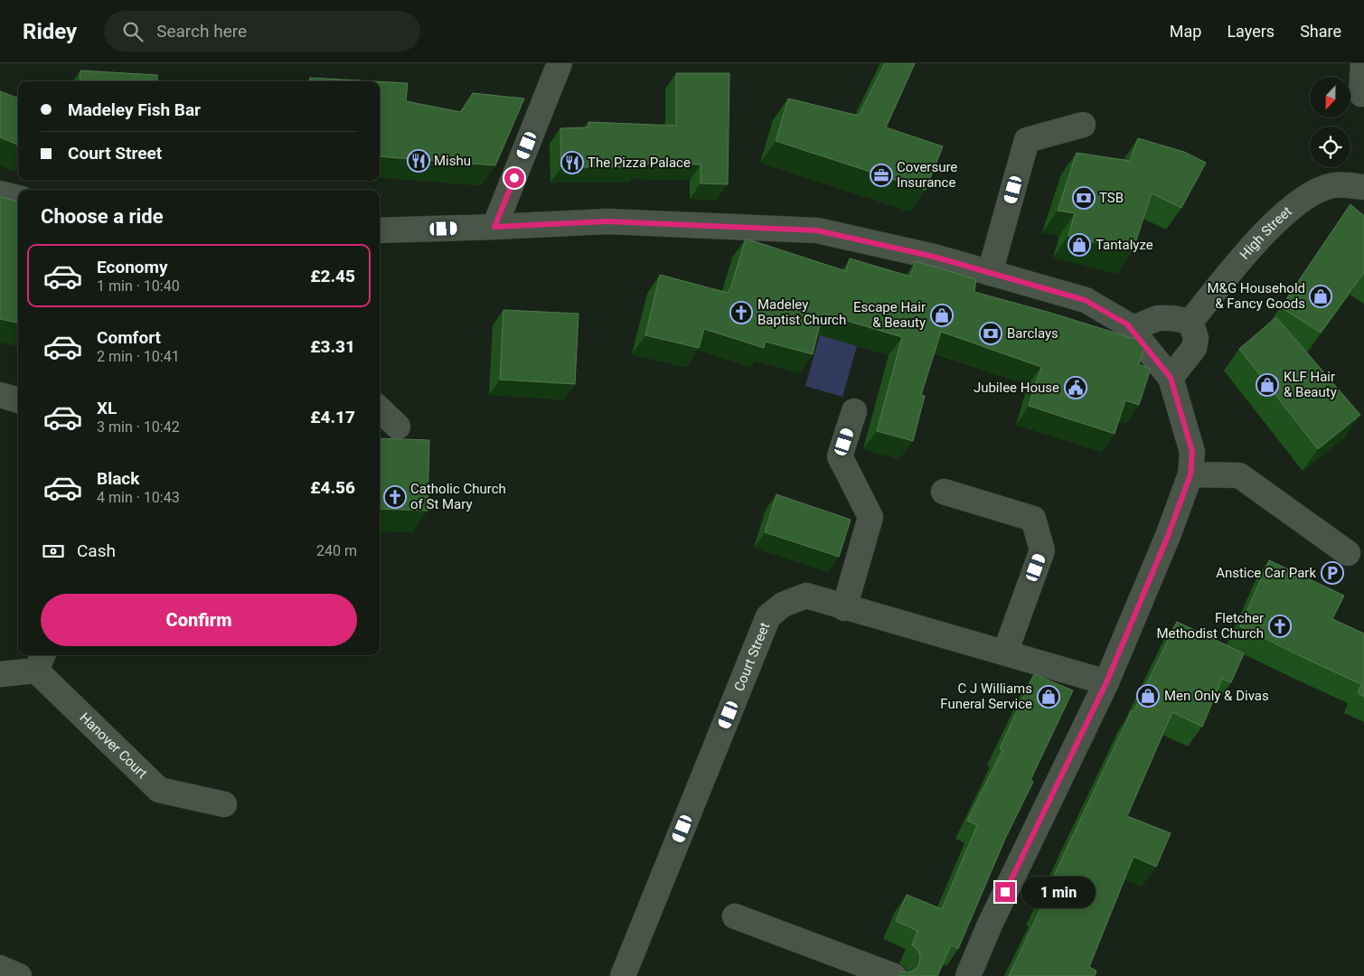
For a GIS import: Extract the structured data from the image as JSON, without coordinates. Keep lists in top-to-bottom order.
{
  "streets": {
    "street": ["High Street", "Court Street", "Hanover Court"]
  },
  "places": {
    "restaurant": ["Mishu", "The Pizza Palace"],
    "office": ["Coversure Insurance"],
    "bank": ["TSB", "Barclays"],
    "shop": [
      "Tantalyze",
      "M&G Household & Fancy Goods",
      "Escape Hair & Beauty",
      "KLF Hair & Beauty",
      "Men Only & Divas",
      "C J Williams Funeral Service"
    ],
    "church": ["Madeley Baptist Church", "Catholic Church of St Mary", "Fletcher Methodist Church"],
    "public building": ["Jubilee House"],
    "parking": ["Anstice Car Park"]
  },
  "north": "bottom",
  "page": {
    "header": "Ridey",
    "search": "Search here",
    "nav": ["Map", "Layers", "Share"],
    "banner": ["Madeley Fish Bar", "Court Street"],
    "heading": "Choose a ride",
    "list": [
      {
        "name": "Economy",
        "note": "1 min · 10:40",
        "value": "£2.45"
      },
      {
        "name": "Comfort",
        "note": "2 min · 10:41",
        "value": "£3.31"
      },
      {
        "name": "XL",
        "note": "3 min · 10:42",
        "value": "£4.17"
      },
      {
        "name": "Black",
        "note": "4 min · 10:43",
        "value": "£4.56"
      }
    ],
    "pay": ["Cash", "240 m"],
    "buttons": "Confirm",
    "bubble": "1 min"
  }
}
